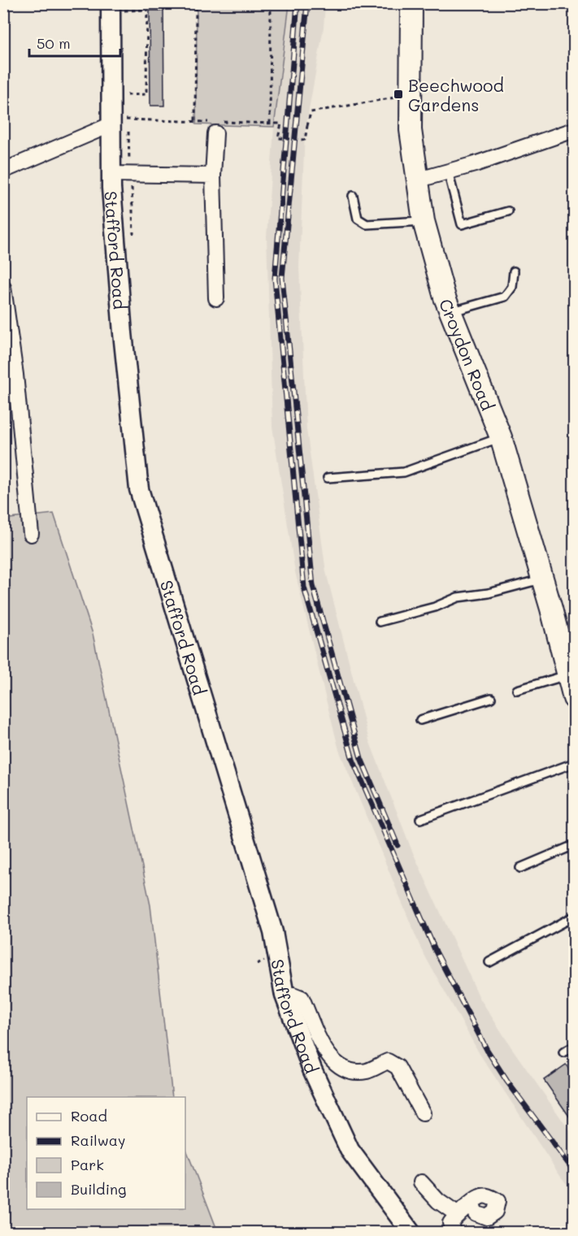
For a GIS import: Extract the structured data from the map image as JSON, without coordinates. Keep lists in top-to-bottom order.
{
  "streets": {
    "main road": ["Croydon Road"],
    "street": ["Stafford Road"]
  },
  "places": {
    "transit": ["Beechwood Gardens"]
  },
  "legend": [
    "Road",
    "Railway",
    "Park",
    "Building"
  ],
  "scale_bar": "50 m"
}
